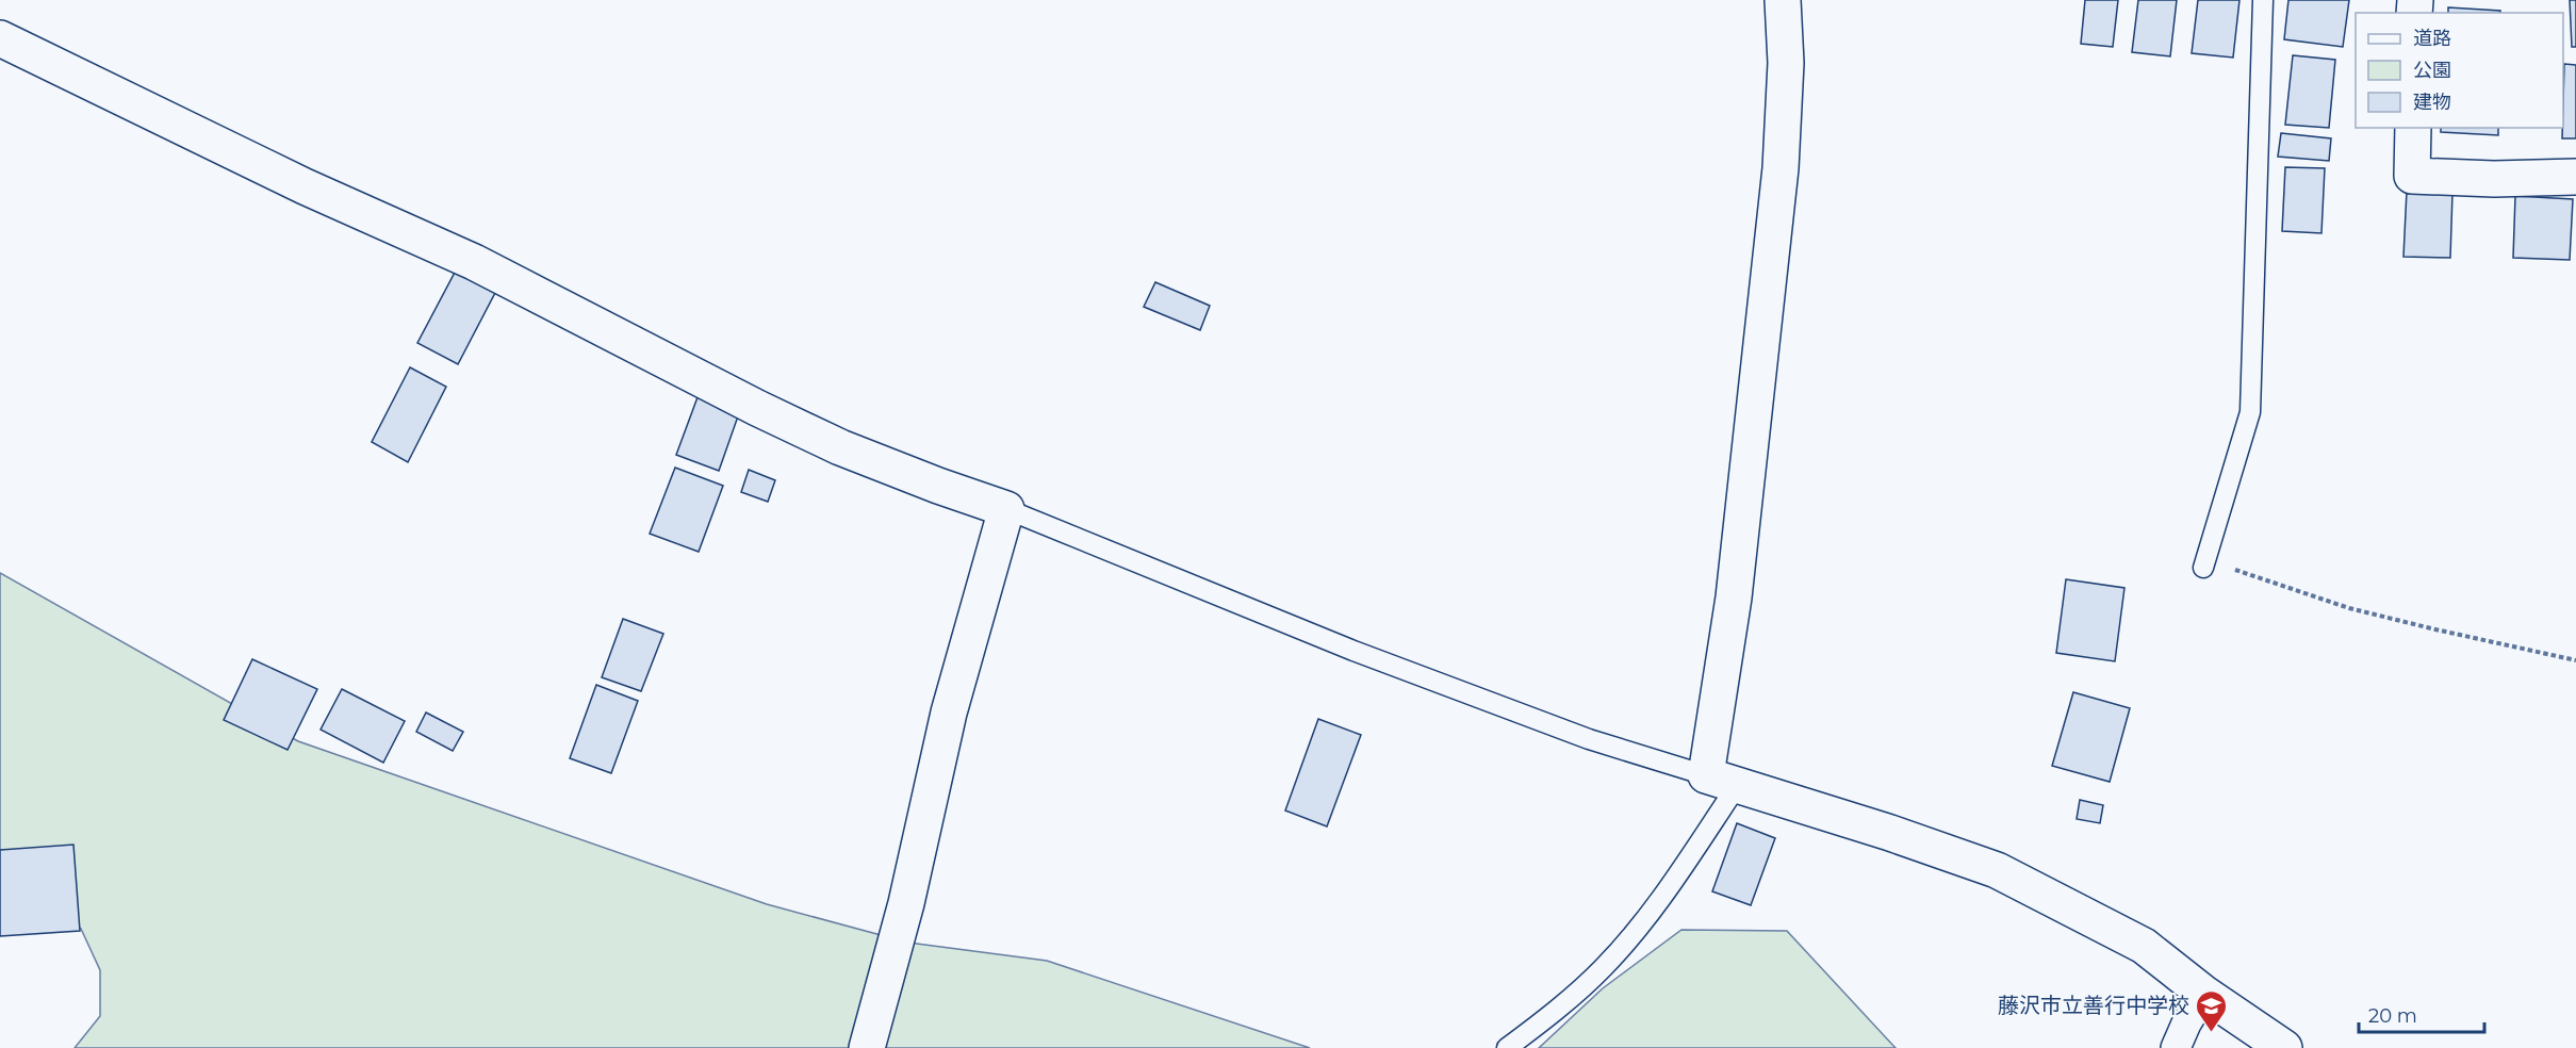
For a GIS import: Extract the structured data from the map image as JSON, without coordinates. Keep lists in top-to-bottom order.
{
  "places": {
    "school or university": ["藤沢市立善行中学校"]
  },
  "legend": ["道路", "公園", "建物"],
  "scale_bar": "20 m"
}
